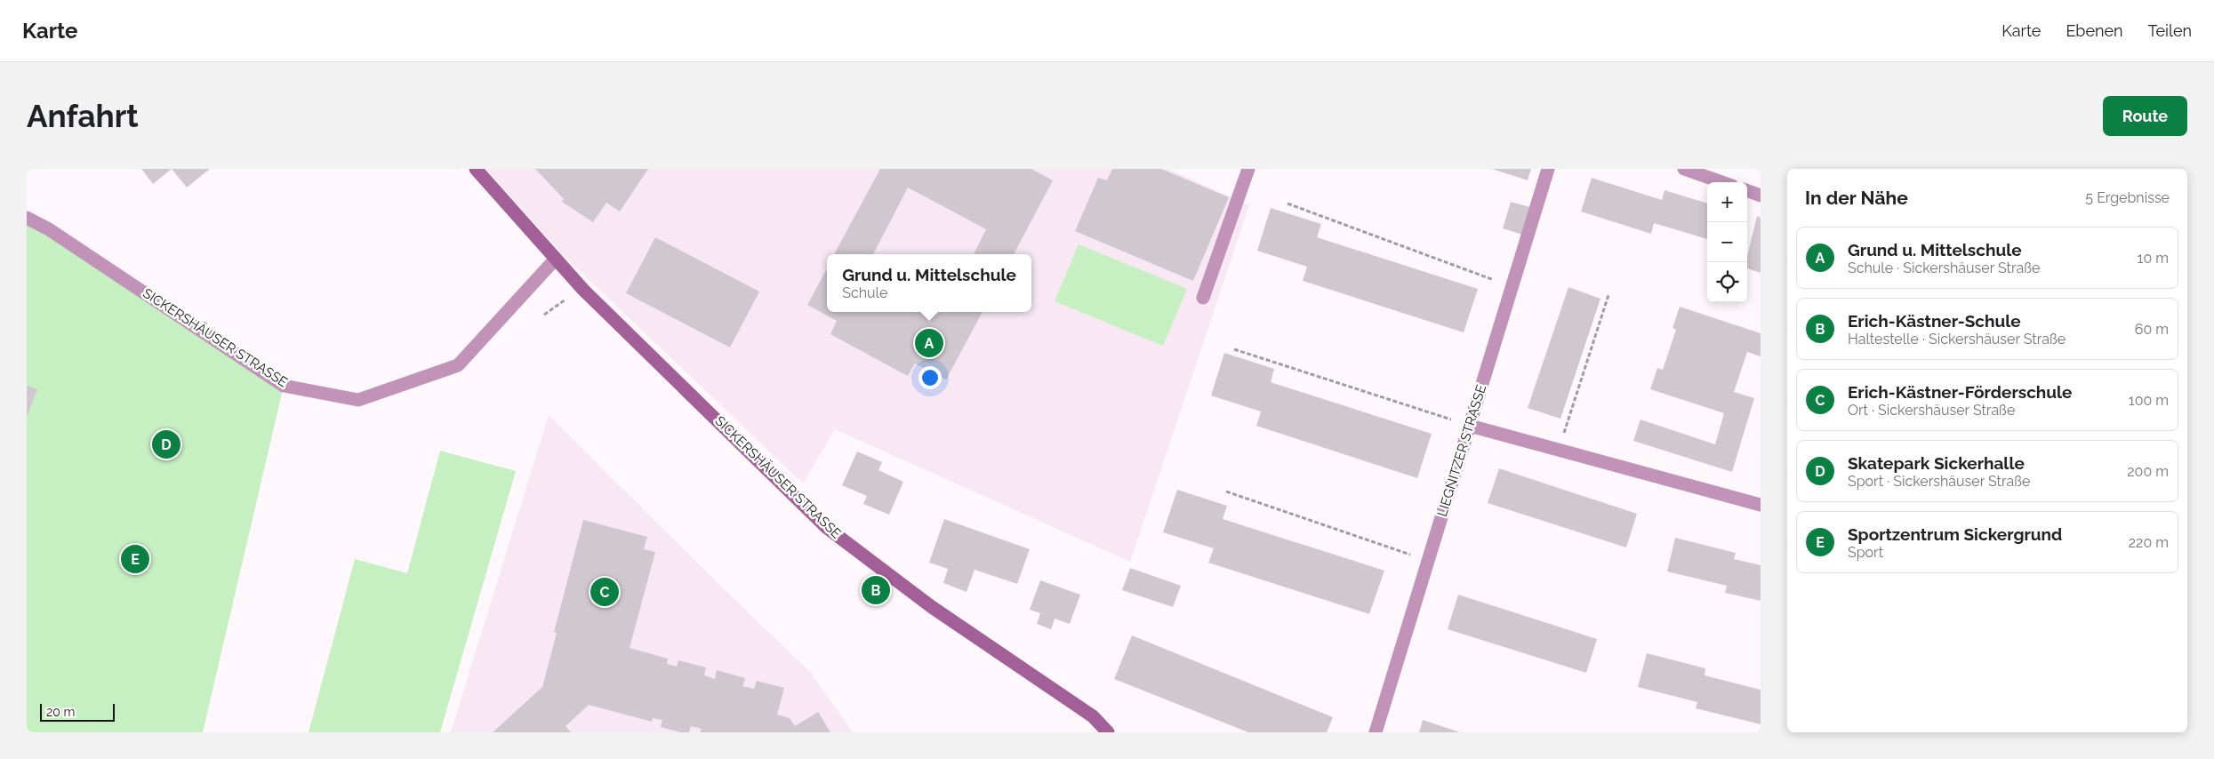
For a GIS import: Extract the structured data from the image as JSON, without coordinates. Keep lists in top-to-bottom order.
{
  "streets": {
    "street": ["SICKERSHÄUSER STRASSE", "LIEGNITZER STRASSE"]
  },
  "scale_bar": "20 m",
  "page": {
    "header": "Karte",
    "nav": ["Karte", "Ebenen", "Teilen"],
    "buttons": "Route",
    "title": "Anfahrt",
    "heading": ["In der Nähe", "5 Ergebnisse"],
    "map_buttons": ["+", "−"],
    "list": [
      {
        "mark": "A",
        "name": "Grund u. Mittelschule",
        "note": "Schule · Sickershäuser Straße",
        "value": "10 m"
      },
      {
        "mark": "B",
        "name": "Erich-Kästner-Schule",
        "note": "Haltestelle · Sickershäuser Straße",
        "value": "60 m"
      },
      {
        "mark": "C",
        "name": "Erich-Kästner-Förderschule",
        "note": "Ort · Sickershäuser Straße",
        "value": "100 m"
      },
      {
        "mark": "D",
        "name": "Skatepark Sickerhalle",
        "note": "Sport · Sickershäuser Straße",
        "value": "200 m"
      },
      {
        "mark": "E",
        "name": "Sportzentrum Sickergrund",
        "note": "Sport",
        "value": "220 m"
      }
    ],
    "popup": ["Grund u. Mittelschule", "Schule"],
    "pins": [
      "A",
      "D",
      "E",
      "B",
      "C"
    ],
    "scale": "20 m"
  }
}
